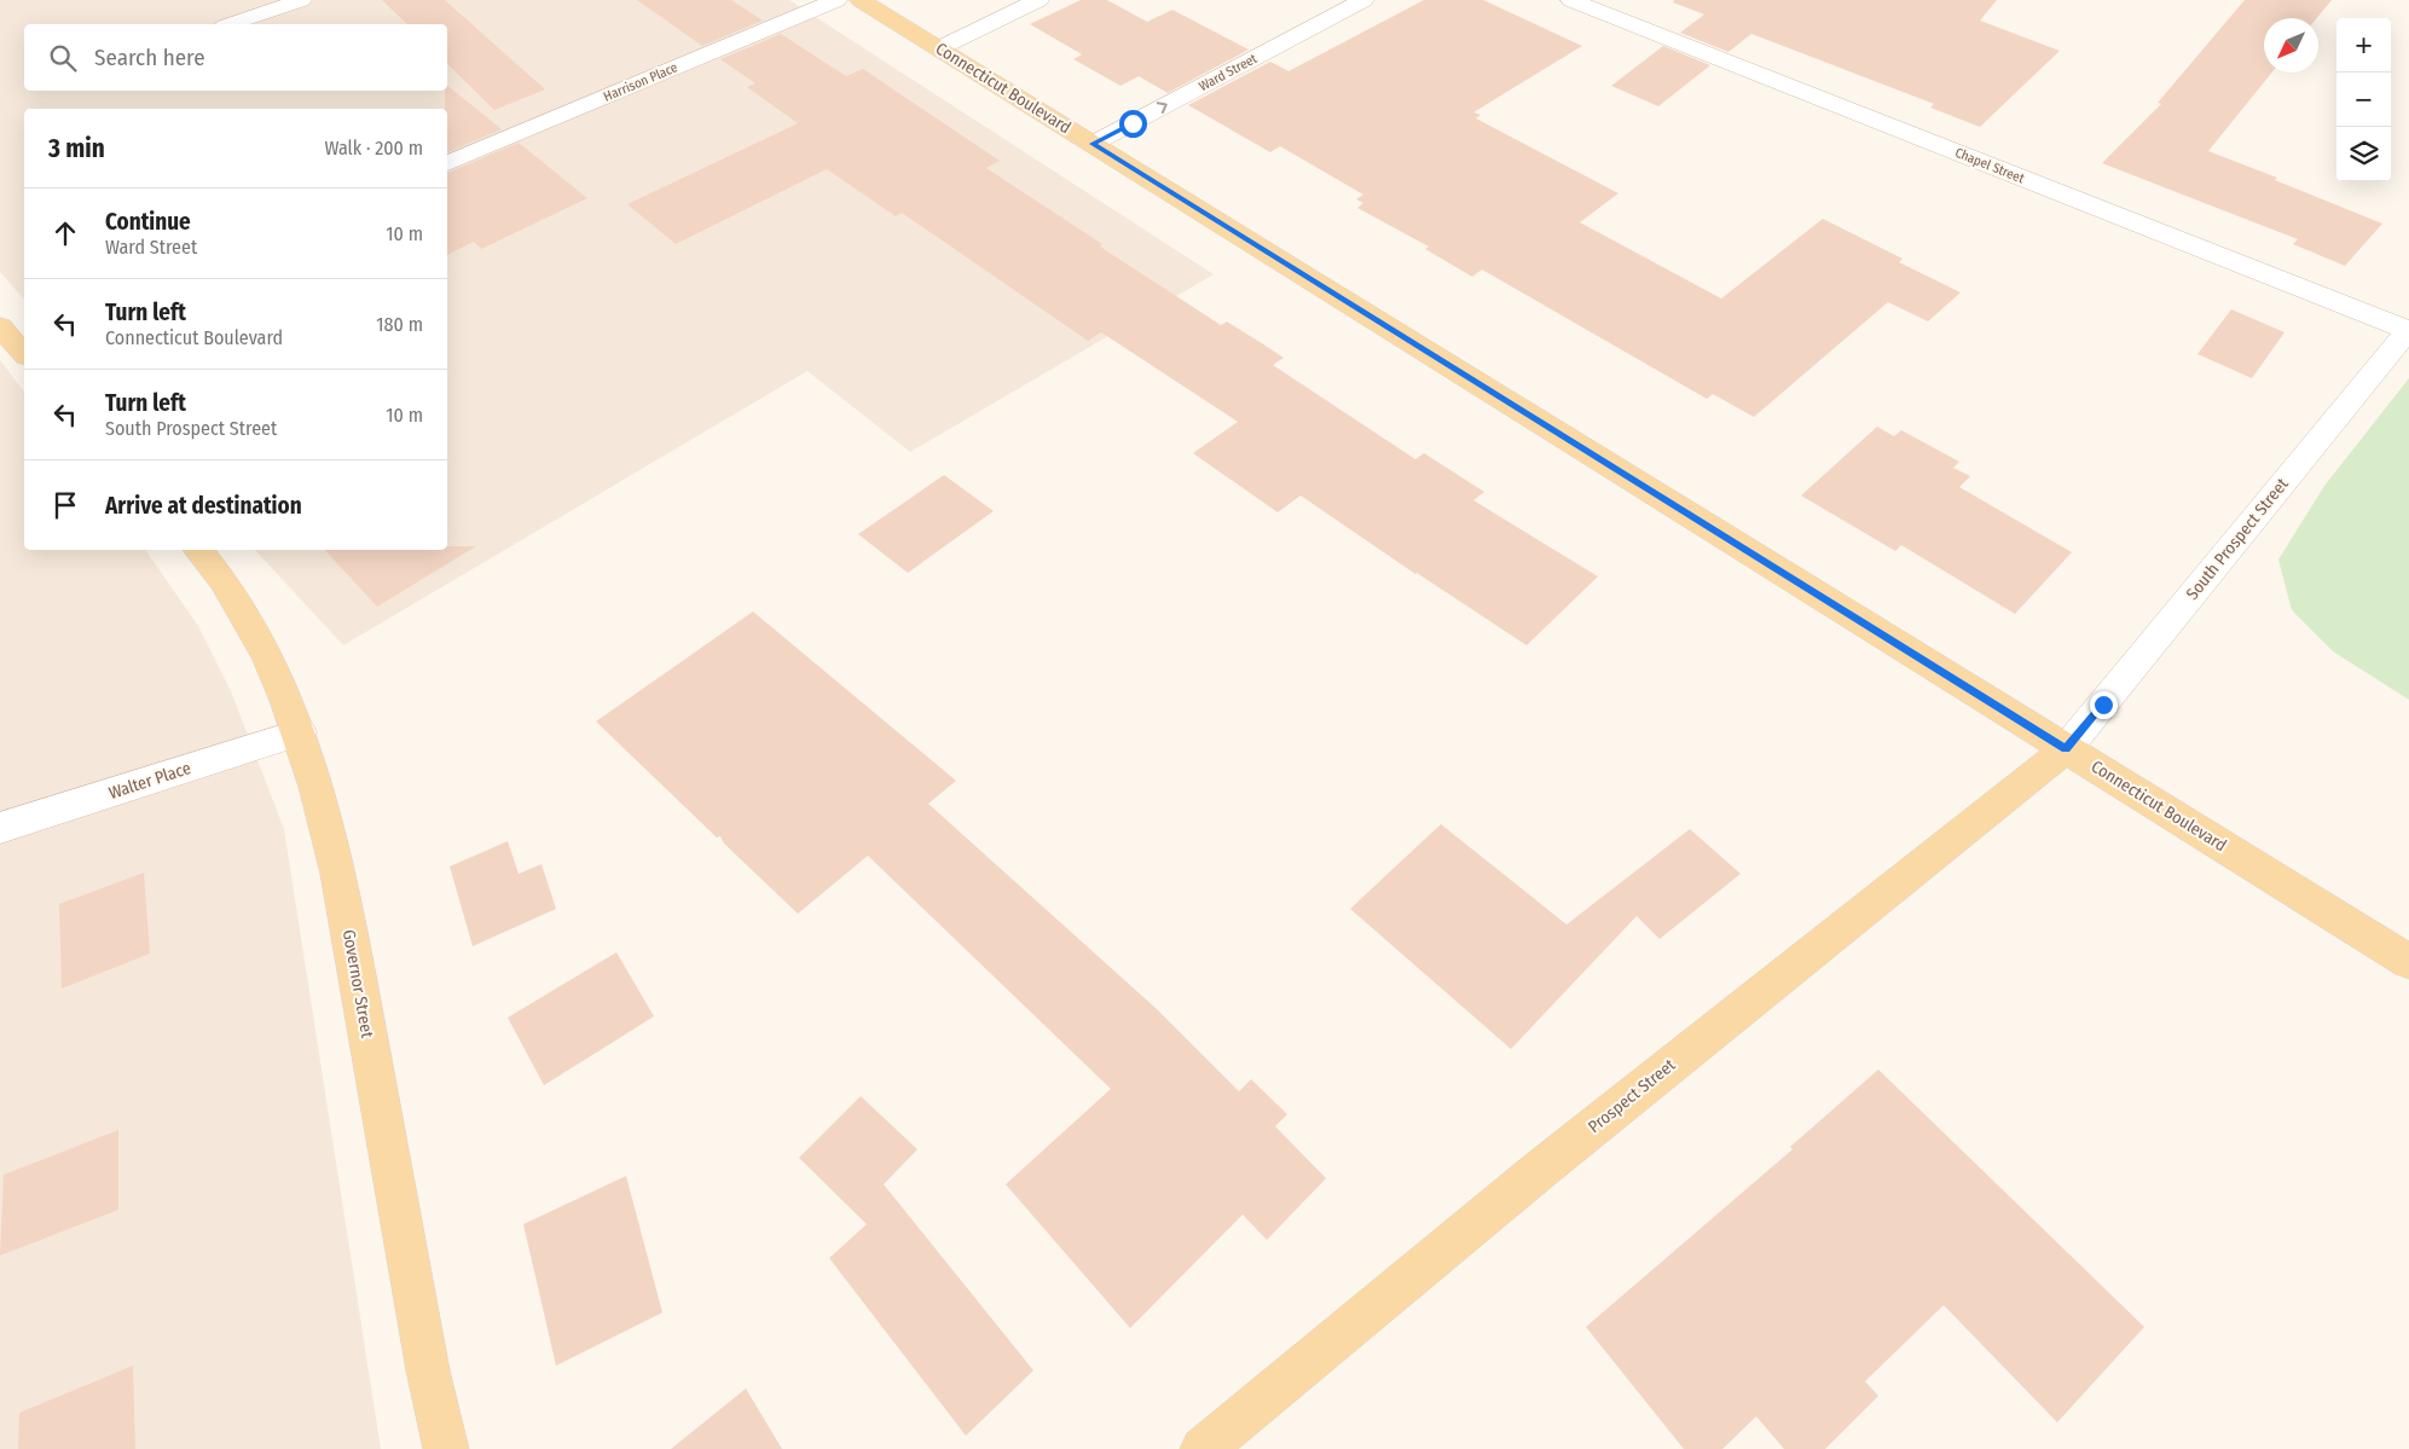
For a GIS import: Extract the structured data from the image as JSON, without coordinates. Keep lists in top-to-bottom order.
{
  "streets": {
    "main road": ["Connecticut Boulevard", "Governor Street", "Prospect Street"],
    "street": [
      "Ward Street",
      "Harrison Place",
      "Chapel Street",
      "South Prospect Street",
      "Walter Place"
    ]
  },
  "crossings": [
    ["Ward Street", "Connecticut Boulevard"],
    ["Connecticut Boulevard", "South Prospect Street"],
    ["Connecticut Boulevard", "Prospect Street"],
    ["Chapel Street", "South Prospect Street"],
    ["South Prospect Street", "Prospect Street"],
    ["Walter Place", "Governor Street"]
  ],
  "one_way": ["Ward Street"],
  "north": "bottom left",
  "page": {
    "map_buttons": ["+", "−"],
    "search": "Search here",
    "heading": ["3 min", "Walk · 200 m"],
    "list": [
      ["Continue", "Ward Street", "10 m"],
      ["Turn left", "Connecticut Boulevard", "180 m"],
      ["Turn left", "South Prospect Street", "10 m"],
      "Arrive at destination"
    ]
  }
}
